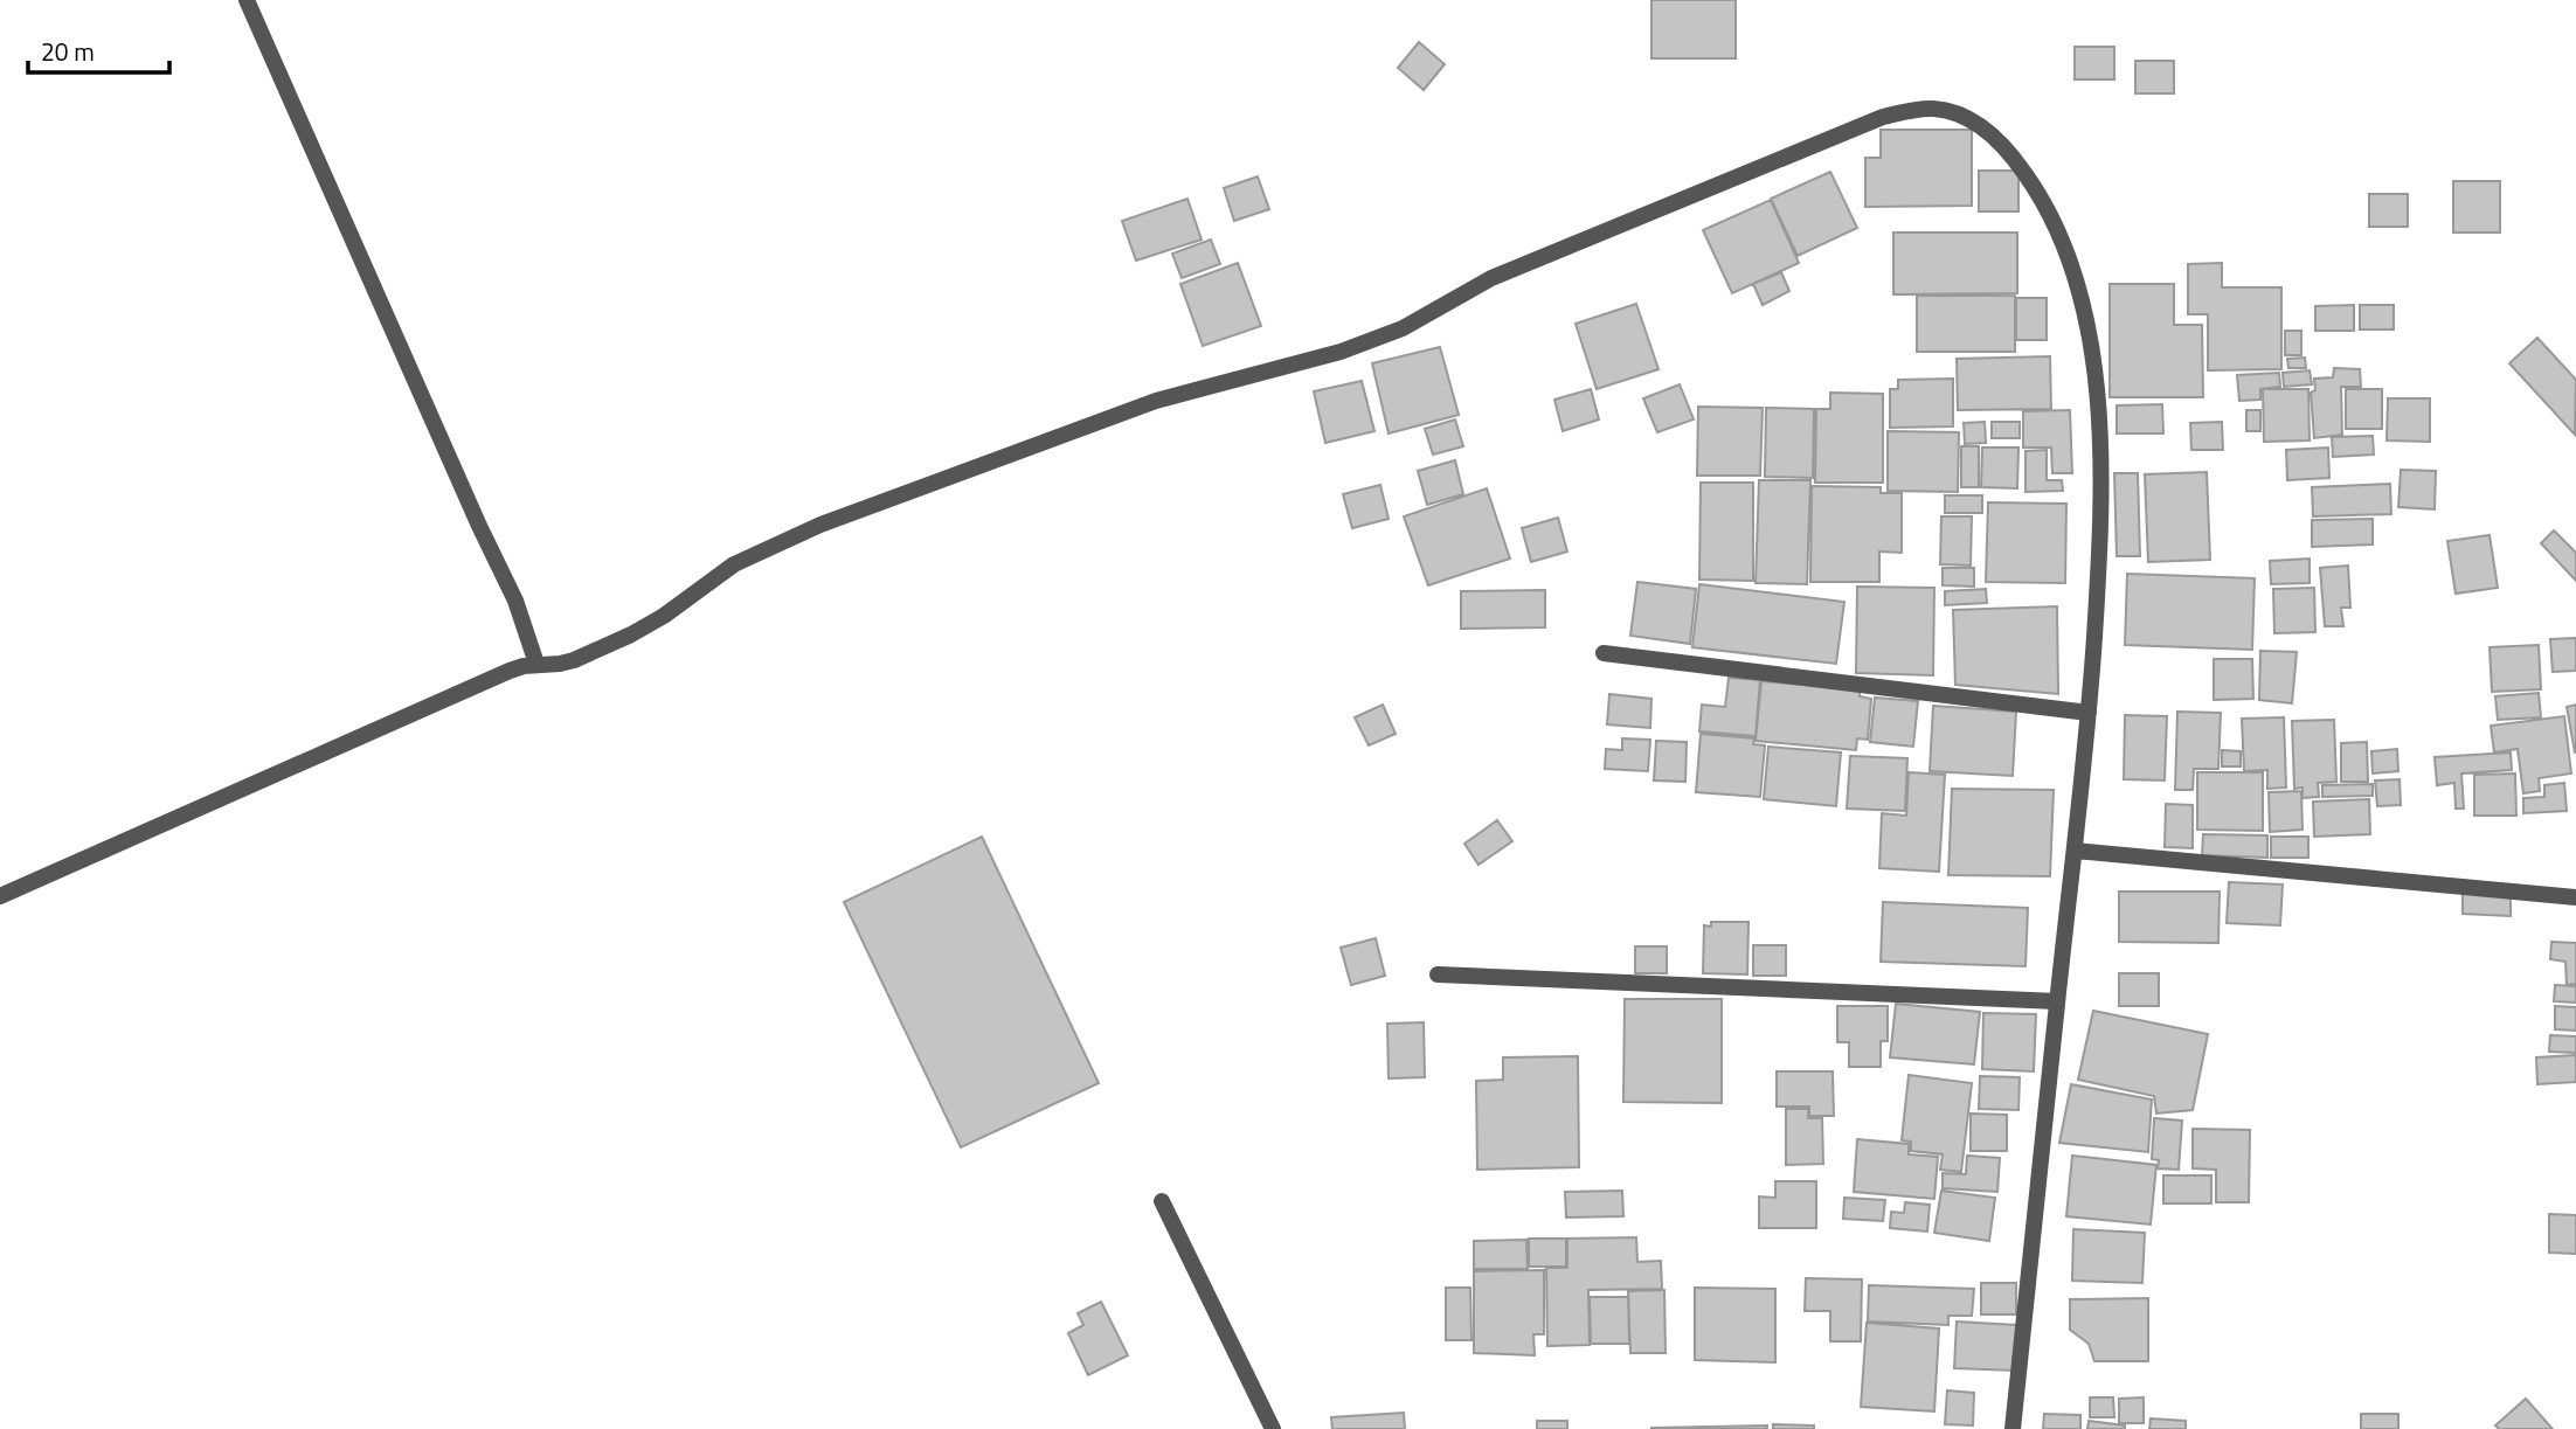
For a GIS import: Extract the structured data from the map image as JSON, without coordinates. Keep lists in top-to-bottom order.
{
  "scale_bar": "20 m"
}
